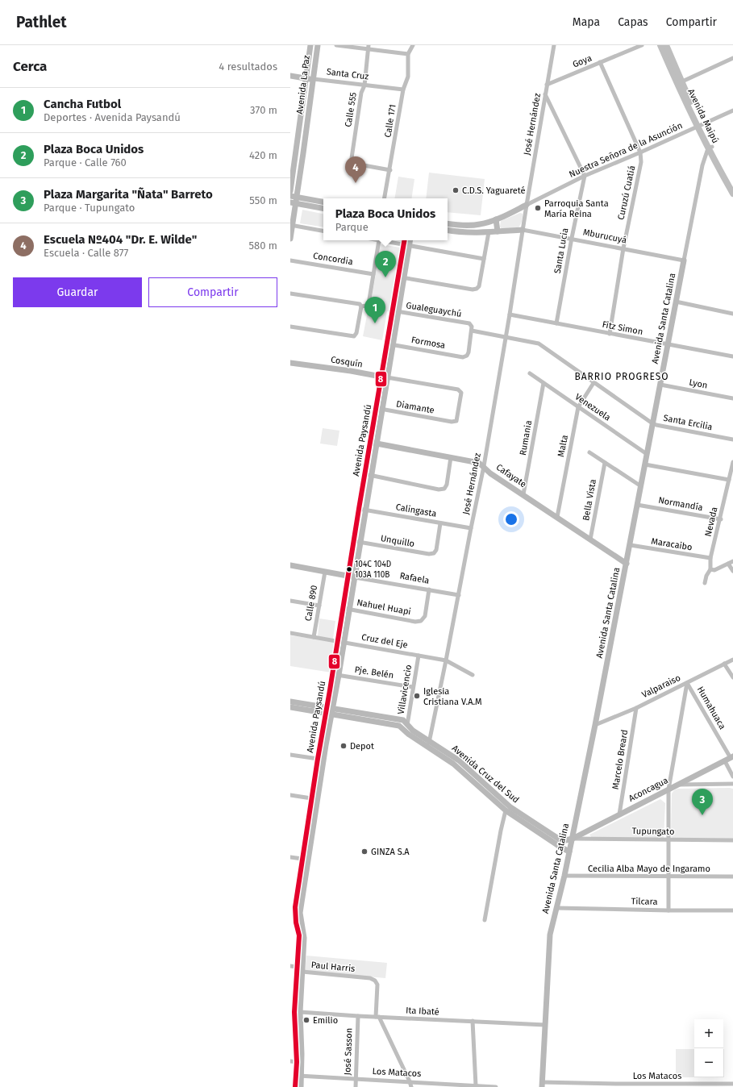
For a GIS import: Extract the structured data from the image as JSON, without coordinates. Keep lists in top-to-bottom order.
{
  "streets": {
    "main road": [
      "Santa Cruz",
      "Avenida La Paz",
      "Avenida Maipú",
      "Avenida Santa Catalina",
      "Cosquín",
      "Avenida Paysandú",
      "Cafayate",
      "Rafaela",
      "Avenida Cruz del Sud",
      "Aconcagua"
    ],
    "street": [
      "Goya",
      "Calle 555",
      "Calle 171",
      "José Hernández",
      "Nuestra Señora de la Asunción",
      "Curuzú Cuatiá",
      "Mburucuyá",
      "Santa Lucia",
      "Concordia",
      "Gualeguaychú",
      "Fitz Simon",
      "Formosa",
      "Lyon",
      "Diamante",
      "Venezuela",
      "Santa Ercilia",
      "Rumania",
      "Malta",
      "Bella Vista",
      "Normandía",
      "Calingasta",
      "Nevada",
      "Unquillo",
      "Maracaibo",
      "Calle 890",
      "Nahuel Huapi",
      "Cruz del Eje",
      "Pje. Belén",
      "Valparaiso",
      "Villavicencio",
      "Humahuaca",
      "Marcelo Breard",
      "Tupungato",
      "Cecilia Alba Mayo de Ingaramo",
      "Tilcara",
      "Paul Harris",
      "Ita Ibaté",
      "José Sasson",
      "Los Matacos"
    ]
  },
  "crossings": [
    ["Goya", "José Hernández"],
    ["Goya", "Curuzú Cuatiá"],
    ["Santa Cruz", "Avenida La Paz"],
    ["Santa Cruz", "Calle 555"],
    ["Santa Cruz", "Calle 171"],
    ["Calle 555", "Calle 171"],
    ["Avenida Maipú", "Nuestra Señora de la Asunción"],
    ["Avenida Maipú", "Avenida Santa Catalina"],
    ["José Hernández", "Nuestra Señora de la Asunción"],
    ["José Hernández", "Mburucuyá"],
    ["José Hernández", "Fitz Simon"],
    ["José Hernández", "Santa Ercilia"],
    ["José Hernández", "Cafayate"],
    ["José Hernández", "Calingasta"],
    ["José Hernández", "Rafaela"],
    ["José Hernández", "Cruz del Eje"],
    ["José Hernández", "Avenida Cruz del Sud"],
    ["Nuestra Señora de la Asunción", "Curuzú Cuatiá"],
    ["Nuestra Señora de la Asunción", "Santa Lucia"],
    ["Curuzú Cuatiá", "Mburucuyá"],
    ["Curuzú Cuatiá", "Fitz Simon"],
    ["Mburucuyá", "Santa Lucia"],
    ["Mburucuyá", "Avenida Santa Catalina"],
    ["Santa Lucia", "Fitz Simon"],
    ["Gualeguaychú", "Formosa"],
    ["Gualeguaychú", "Santa Ercilia"],
    ["Gualeguaychú", "Avenida Paysandú"],
    ["Avenida Santa Catalina", "Fitz Simon"],
    ["Avenida Santa Catalina", "Lyon"],
    ["Avenida Santa Catalina", "Venezuela"],
    ["Avenida Santa Catalina", "Santa Ercilia"],
    ["Avenida Santa Catalina", "Cafayate"],
    ["Avenida Santa Catalina", "Normandía"],
    ["Avenida Santa Catalina", "Maracaibo"],
    ["Avenida Santa Catalina", "Valparaiso"],
    ["Avenida Santa Catalina", "Avenida Cruz del Sud"],
    ["Avenida Santa Catalina", "Aconcagua"],
    ["Avenida Santa Catalina", "Tupungato"],
    ["Avenida Santa Catalina", "Cecilia Alba Mayo de Ingaramo"],
    ["Avenida Santa Catalina", "Tilcara"],
    ["Avenida Santa Catalina", "Ita Ibaté"],
    ["Avenida Santa Catalina", "Los Matacos"],
    ["Formosa", "Santa Ercilia"],
    ["Formosa", "Avenida Paysandú"],
    ["Cosquín", "Diamante"],
    ["Cosquín", "Avenida Paysandú"],
    ["Diamante", "Avenida Paysandú"],
    ["Venezuela", "Rumania"],
    ["Venezuela", "Malta"],
    ["Santa Ercilia", "Malta"],
    ["Rumania", "Cafayate"],
    ["Avenida Paysandú", "Cafayate"],
    ["Avenida Paysandú", "Calingasta"],
    ["Avenida Paysandú", "Unquillo"],
    ["Avenida Paysandú", "Rafaela"],
    ["Avenida Paysandú", "Nahuel Huapi"],
    ["Avenida Paysandú", "Cruz del Eje"],
    ["Avenida Paysandú", "Pje. Belén"],
    ["Avenida Paysandú", "Avenida Cruz del Sud"],
    ["Avenida Paysandú", "Paul Harris"],
    ["Avenida Paysandú", "Ita Ibaté"],
    ["Avenida Paysandú", "Los Matacos"],
    ["Malta", "Cafayate"],
    ["Cafayate", "Bella Vista"],
    ["Normandía", "Nevada"],
    ["Calingasta", "Unquillo"],
    ["Nevada", "Maracaibo"],
    ["Rafaela", "Calle 890"],
    ["Rafaela", "Nahuel Huapi"],
    ["Calle 890", "Cruz del Eje"],
    ["Cruz del Eje", "Villavicencio"],
    ["Pje. Belén", "Villavicencio"],
    ["Valparaiso", "Humahuaca"],
    ["Valparaiso", "Marcelo Breard"],
    ["Villavicencio", "Avenida Cruz del Sud"],
    ["Humahuaca", "Aconcagua"],
    ["Marcelo Breard", "Aconcagua"],
    ["Avenida Cruz del Sud", "Aconcagua"],
    ["Avenida Cruz del Sud", "Tupungato"],
    ["Aconcagua", "Tupungato"],
    ["Paul Harris", "Ita Ibaté"],
    ["Ita Ibaté", "José Sasson"],
    ["José Sasson", "Los Matacos"]
  ],
  "districts": ["BARRIO PROGRESO"],
  "places": [
    "C.D.S. Yaguareté",
    "Parroquia Santa María Reina",
    "104C 104D 103A 110B",
    "Iglesia Cristiana V.A.M",
    "Depot",
    "GINZA S.A",
    "Emilio"
  ],
  "lines": ["transit line 8"],
  "page": {
    "header": "Pathlet",
    "nav": ["Mapa", "Capas", "Compartir"],
    "heading": ["Cerca", "4 resultados"],
    "list": [
      {
        "mark": "1",
        "name": "Cancha Futbol",
        "note": "Deportes · Avenida Paysandú",
        "value": "370 m"
      },
      {
        "mark": "2",
        "name": "Plaza Boca Unidos",
        "note": "Parque · Calle 760",
        "value": "420 m"
      },
      {
        "mark": "3",
        "name": "Plaza Margarita \"Ñata\" Barreto",
        "note": "Parque · Tupungato",
        "value": "550 m"
      },
      {
        "mark": "4",
        "name": "Escuela Nº404 \"Dr. E. Wilde\"",
        "note": "Escuela · Calle 877",
        "value": "580 m"
      }
    ],
    "pins": [
      "4",
      "2",
      "1",
      "3"
    ],
    "popup": ["Plaza Boca Unidos", "Parque"],
    "buttons": ["Guardar", "Compartir"],
    "map_buttons": ["+", "−"]
  }
}
